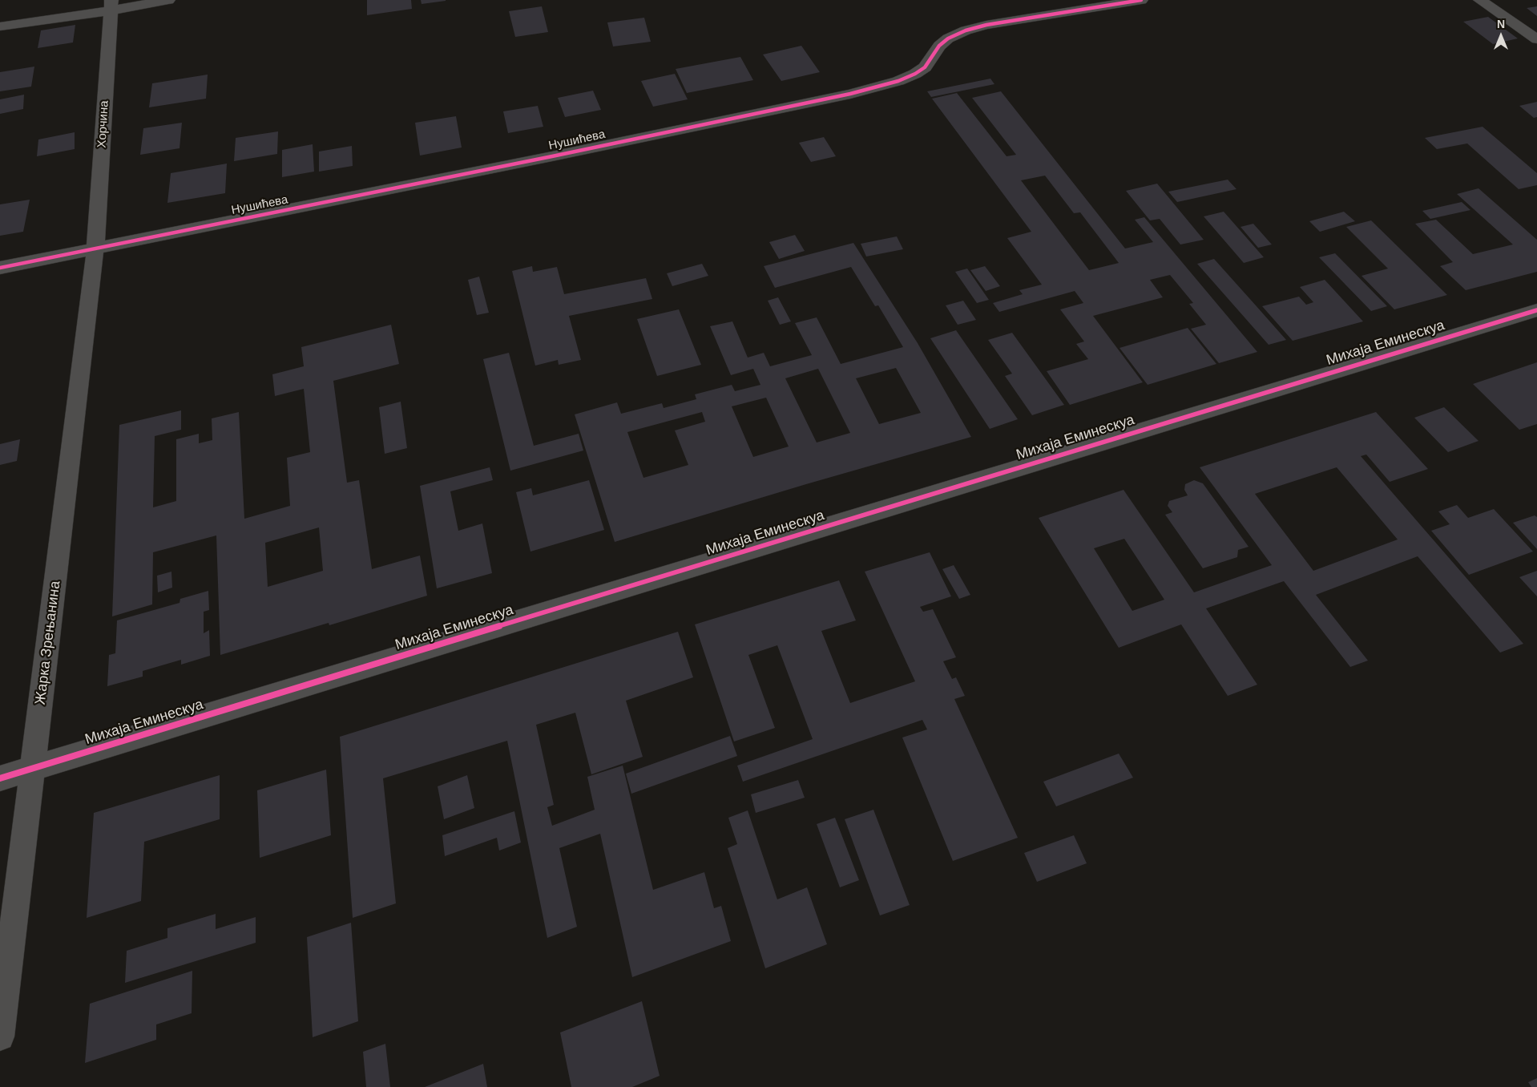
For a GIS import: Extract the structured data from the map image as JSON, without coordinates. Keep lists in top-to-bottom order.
{
  "streets": {
    "street": [
      "Хорчина",
      "Нушићева",
      "Михаја Еминескуа",
      "Жарка Зрењанина"
    ]
  },
  "crossings": [
    ["Хорчина", "Нушићева"],
    ["Хорчина", "Жарка Зрењанина"],
    ["Нушићева", "Жарка Зрењанина"],
    ["Михаја Еминескуа", "Жарка Зрењанина"]
  ],
  "north": "top"
}
